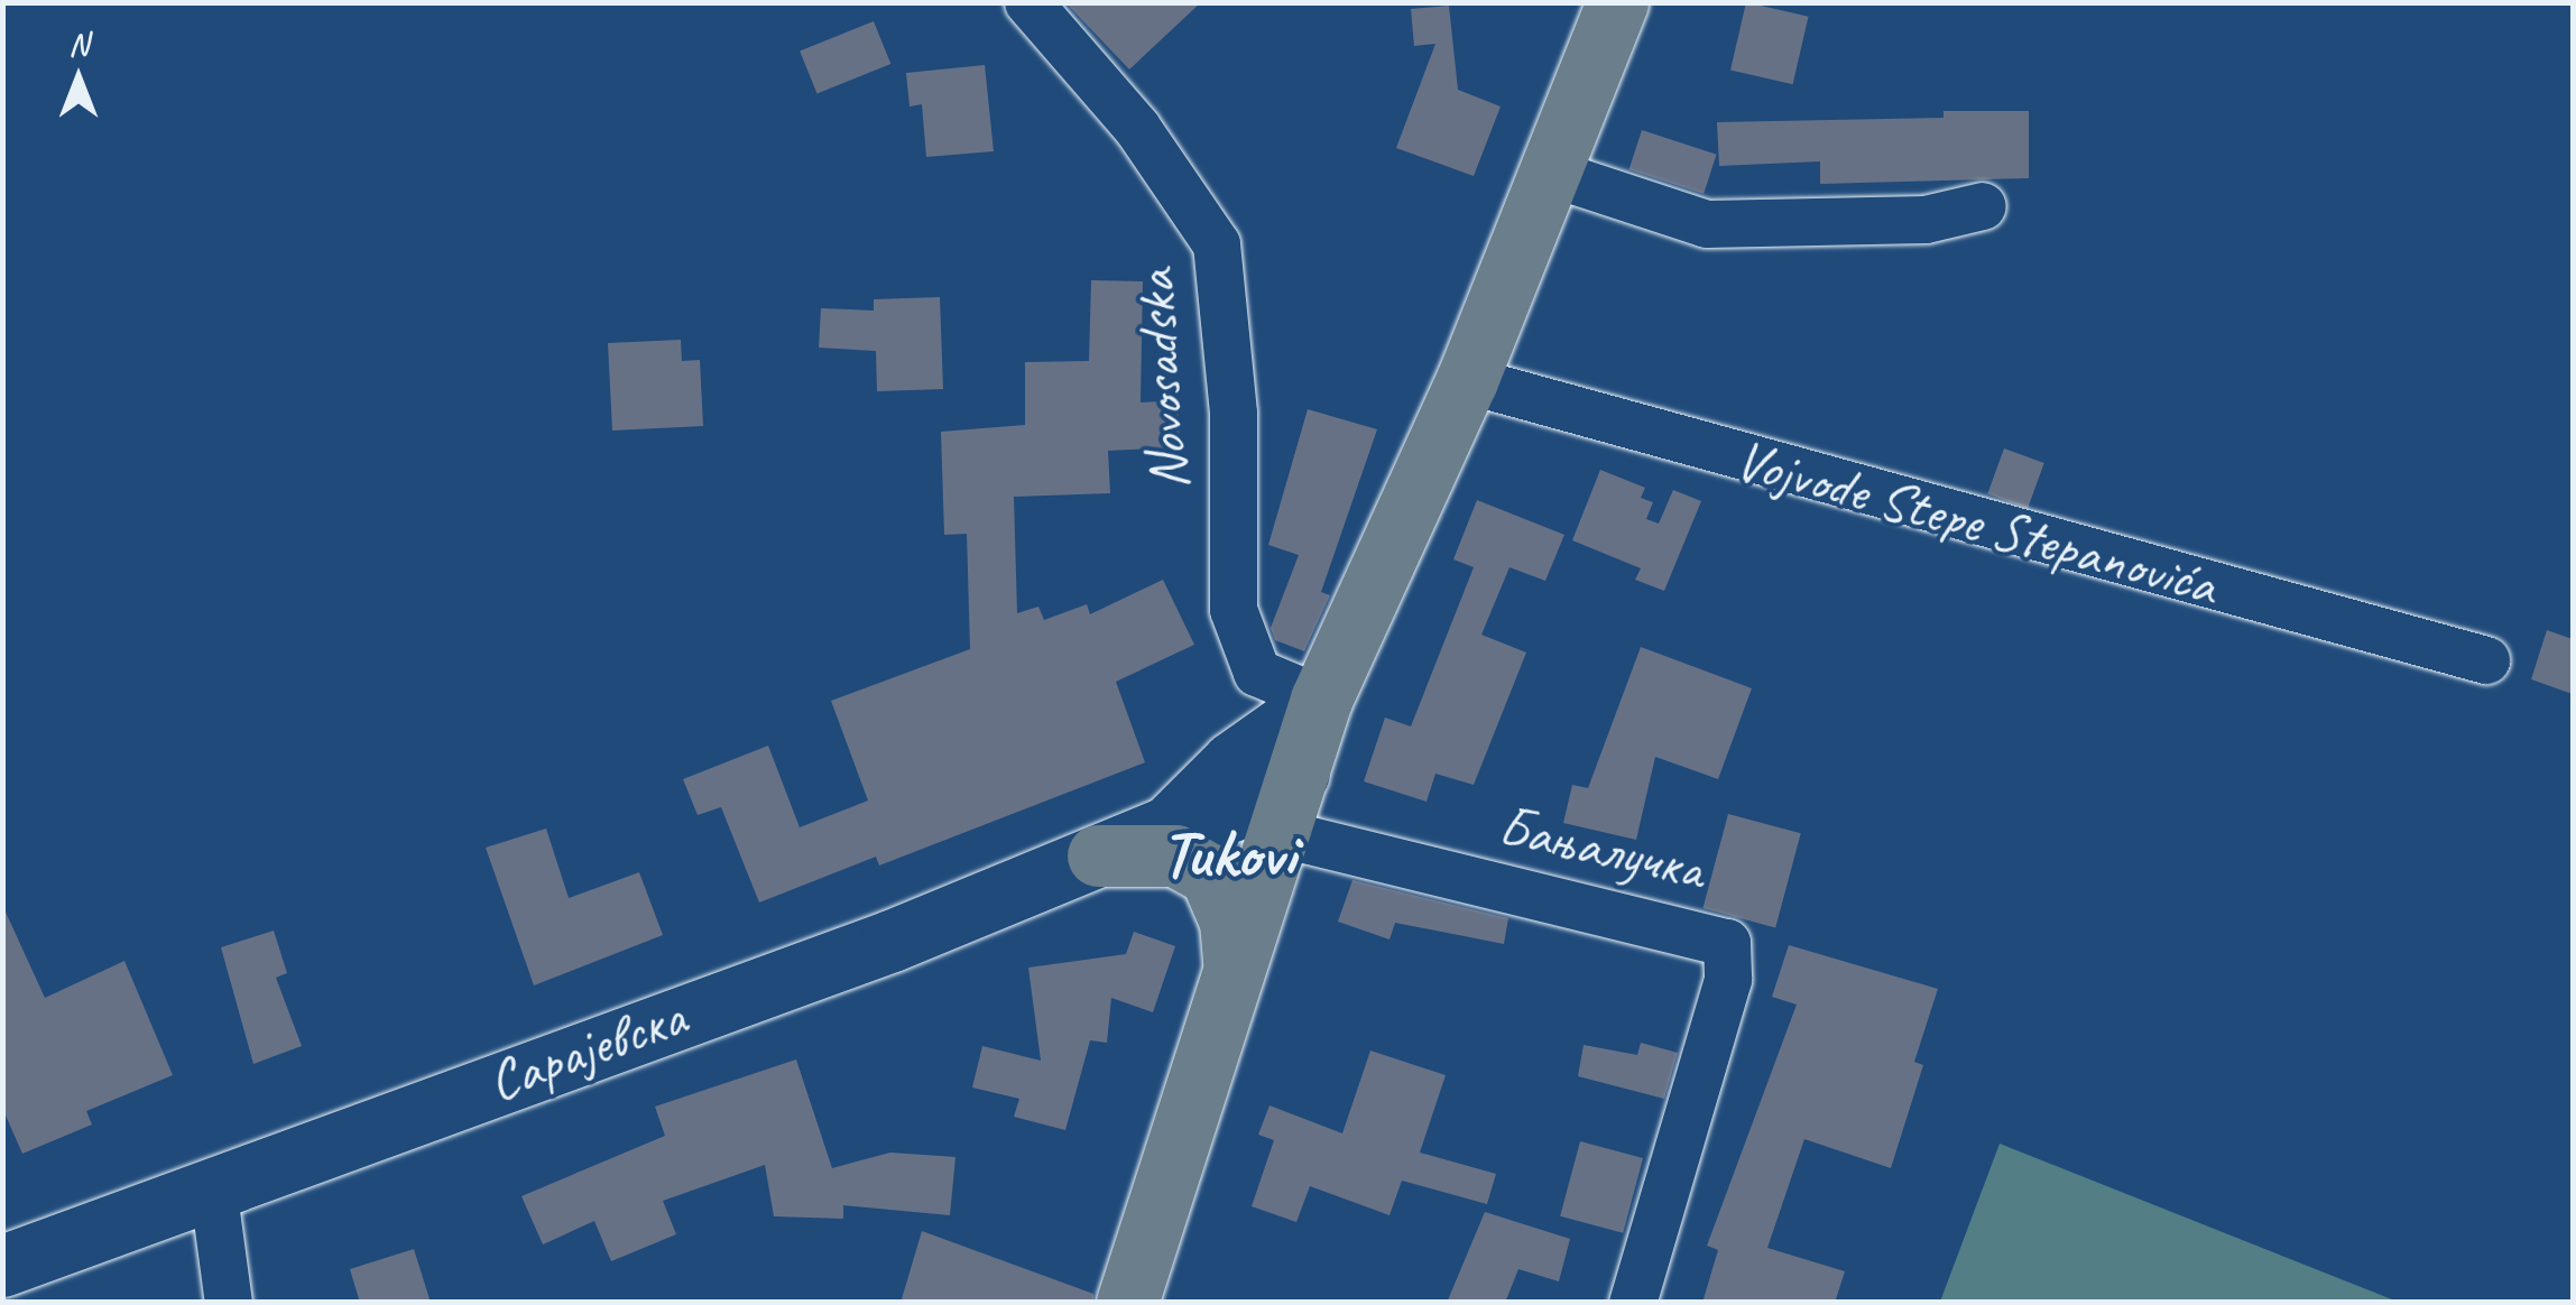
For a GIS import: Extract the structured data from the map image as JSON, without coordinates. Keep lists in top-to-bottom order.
{
  "streets": {
    "main road": ["Сарајевска"],
    "street": ["Novosadska", "Vojvode Stepe Stepanovića", "Бањалучка"]
  },
  "districts": ["Tukovi"],
  "north": "top"
}
